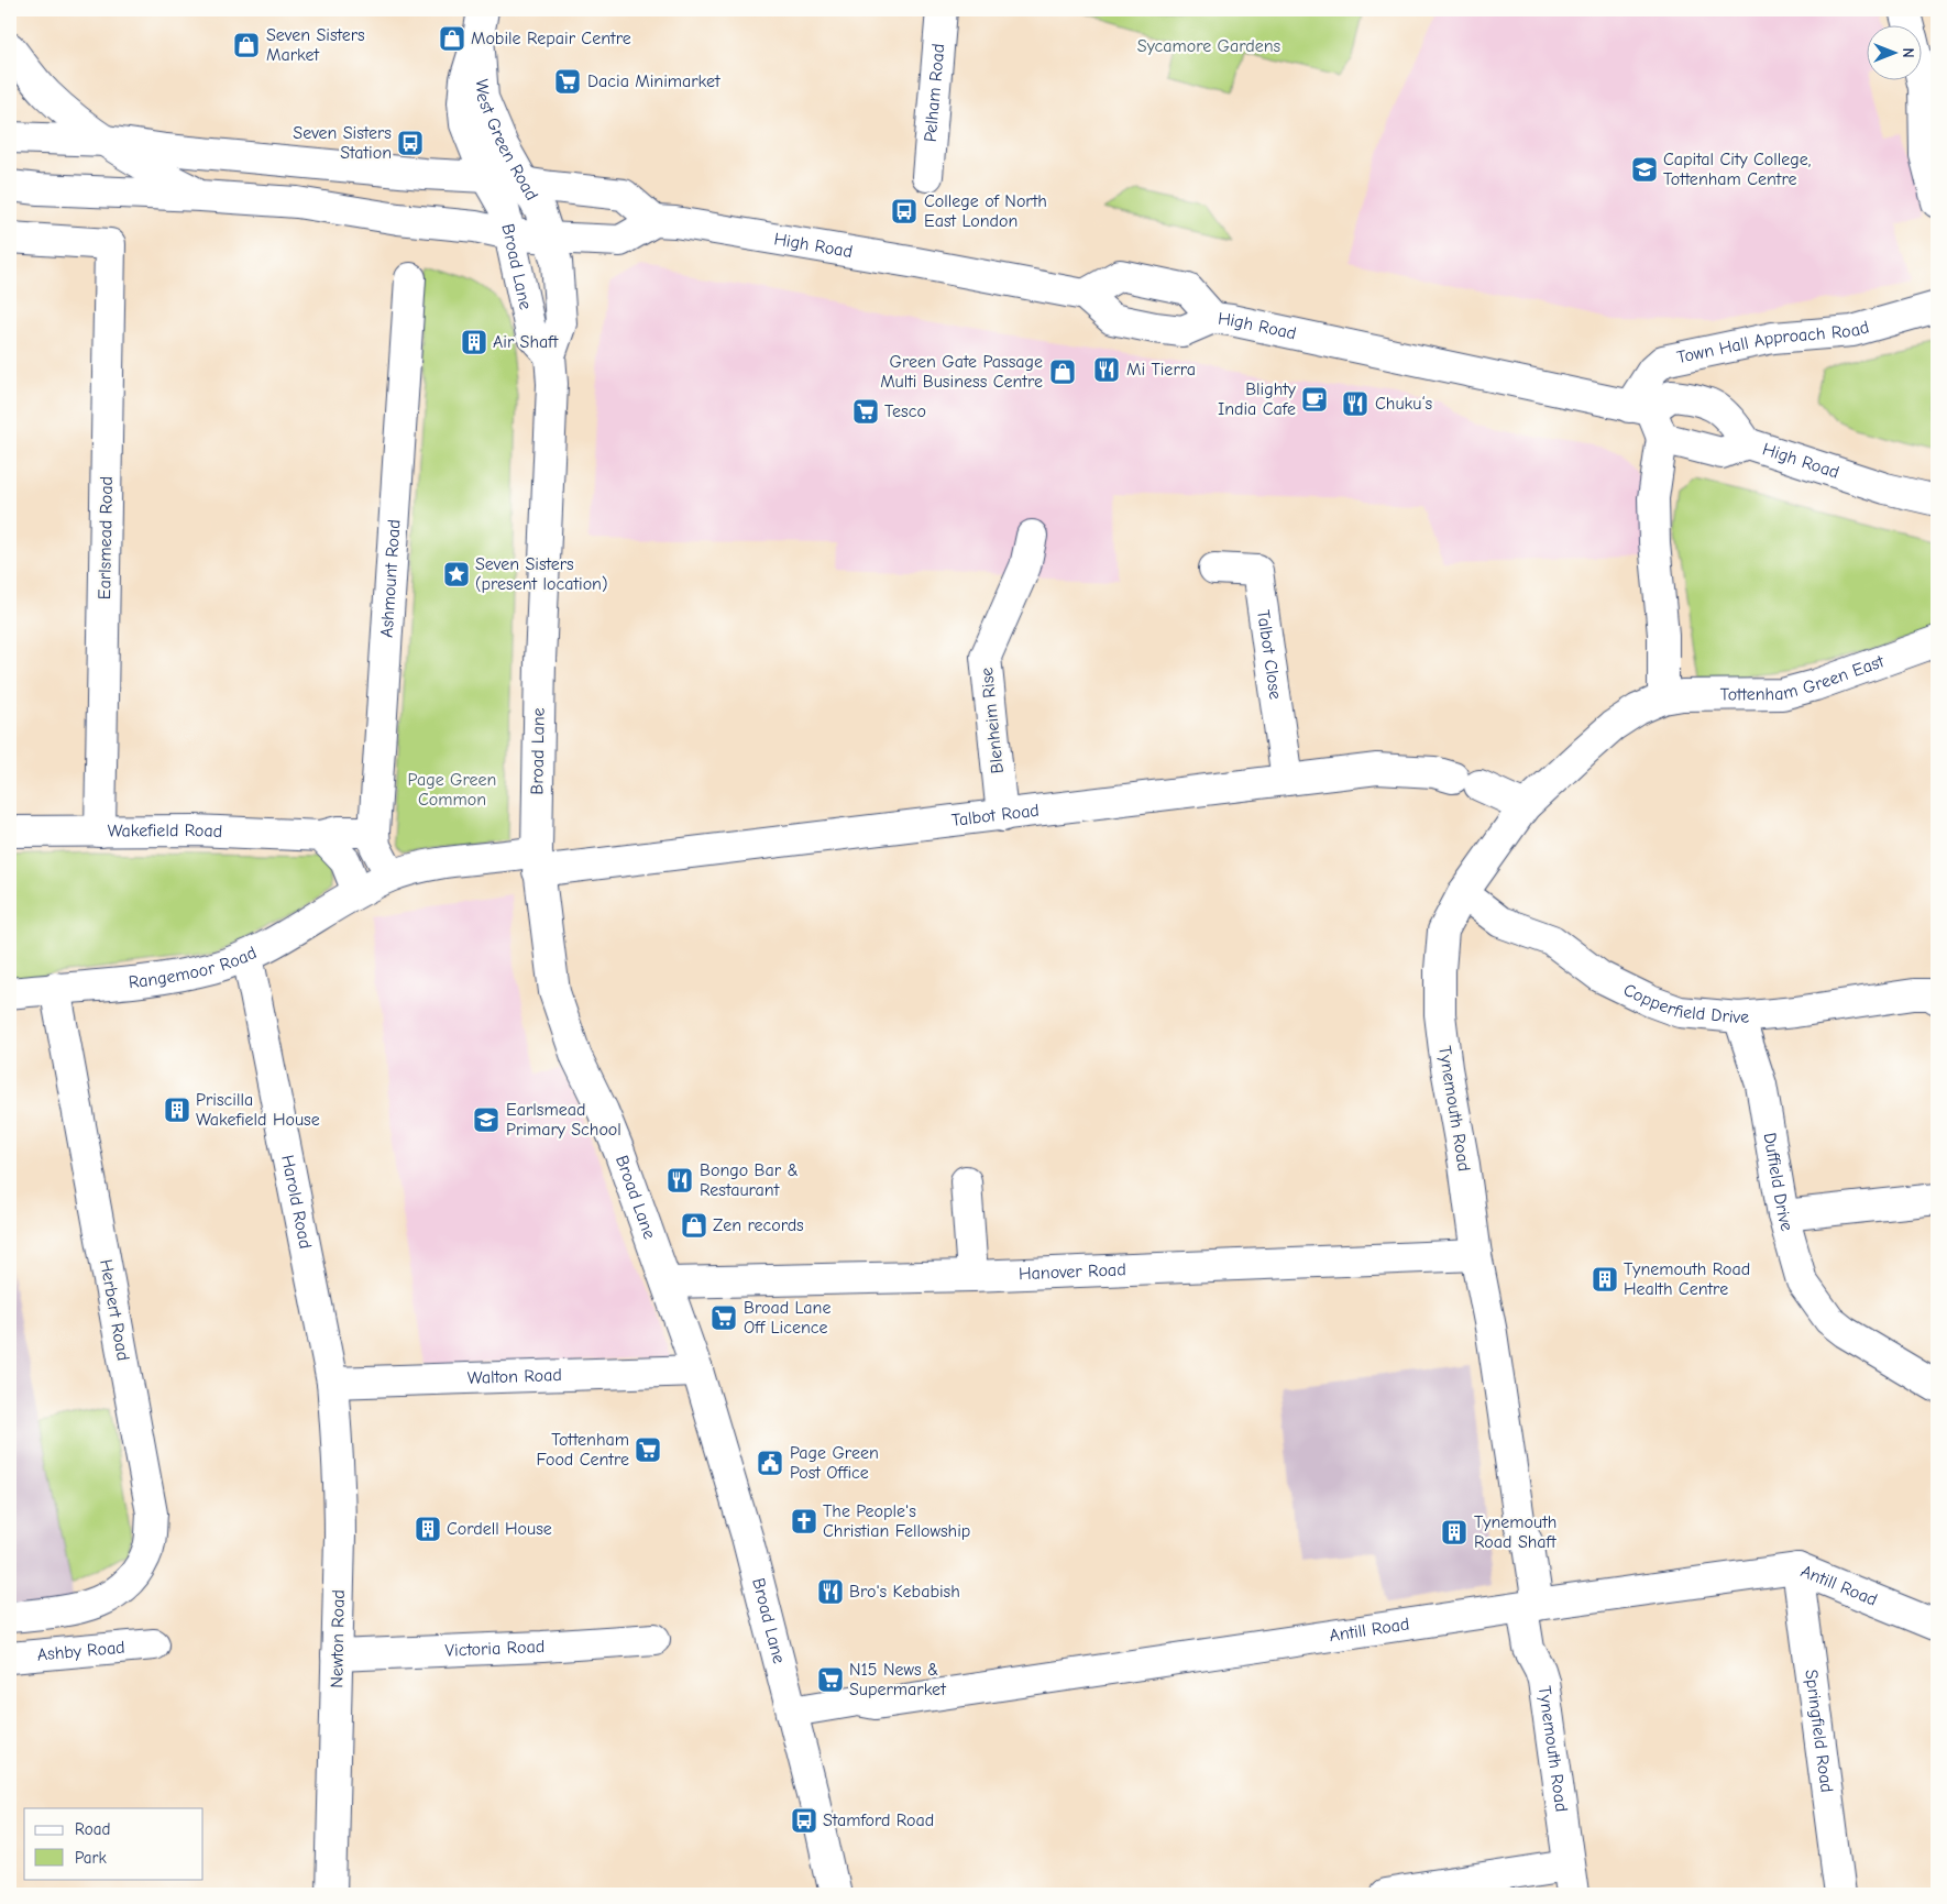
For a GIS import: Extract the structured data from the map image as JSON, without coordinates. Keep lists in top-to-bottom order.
{
  "streets": {
    "main road": [
      "Pelham Road",
      "West Green Road",
      "High Road",
      "Broad Lane",
      "Town Hall Approach Road",
      "Earlsmead Road",
      "Ashmount Road",
      "Talbot Close",
      "Tottenham Green East",
      "Blenheim Rise",
      "Talbot Road",
      "Wakefield Road",
      "Rangemoor Road",
      "Copperfield Drive",
      "Tynemouth Road",
      "Duffield Drive",
      "Harold Road",
      "Hanover Road",
      "Herbert Road",
      "Walton Road",
      "Antill Road",
      "Newton Road",
      "Victoria Road",
      "Ashby Road",
      "Springfield Road"
    ]
  },
  "crossings": [
    ["West Green Road", "Broad Lane"],
    ["High Road", "Town Hall Approach Road"],
    ["Broad Lane", "Talbot Road"],
    ["Broad Lane", "Hanover Road"],
    ["Broad Lane", "Walton Road"],
    ["Broad Lane", "Antill Road"],
    ["Earlsmead Road", "Wakefield Road"],
    ["Ashmount Road", "Wakefield Road"],
    ["Talbot Close", "Talbot Road"],
    ["Tottenham Green East", "Tynemouth Road"],
    ["Blenheim Rise", "Talbot Road"],
    ["Talbot Road", "Tynemouth Road"],
    ["Rangemoor Road", "Harold Road"],
    ["Rangemoor Road", "Herbert Road"],
    ["Copperfield Drive", "Tynemouth Road"],
    ["Copperfield Drive", "Duffield Drive"],
    ["Tynemouth Road", "Hanover Road"],
    ["Tynemouth Road", "Antill Road"],
    ["Harold Road", "Walton Road"],
    ["Harold Road", "Newton Road"],
    ["Walton Road", "Newton Road"],
    ["Antill Road", "Springfield Road"],
    ["Newton Road", "Victoria Road"]
  ],
  "parks": ["Sycamore Gardens", "Page Green Common"],
  "places": {
    "shop": [
      "Mobile Repair Centre",
      "Seven Sisters Market",
      "Green Gate Passage Multi Business Centre",
      "Zen records"
    ],
    "supermarket": [
      "Dacia Minimarket",
      "Tesco",
      "Broad Lane Off Licence",
      "Tottenham Food Centre",
      "N15 News & Supermarket"
    ],
    "bus stop": ["Seven Sisters Station", "College of North East London", "Stamford Road"],
    "school or university": ["Capital City College, Tottenham Centre", "Earlsmead Primary School"],
    "building": [
      "Air Shaft",
      "Priscilla Wakefield House",
      "Tynemouth Road Health Centre",
      "Cordell House",
      "Tynemouth Road Shaft"
    ],
    "restaurant": [
      "Mi Tierra",
      "Chuku‘s",
      "Bongo Bar & Restaurant",
      "Bro's Kebabish"
    ],
    "cafe": ["Blighty India Cafe"],
    "place": ["Seven Sisters (present location)"],
    "public building": ["Page Green Post Office"],
    "church": ["The People's Christian Fellowship"]
  },
  "legend": ["Road", "Park"],
  "north": "right"
}
